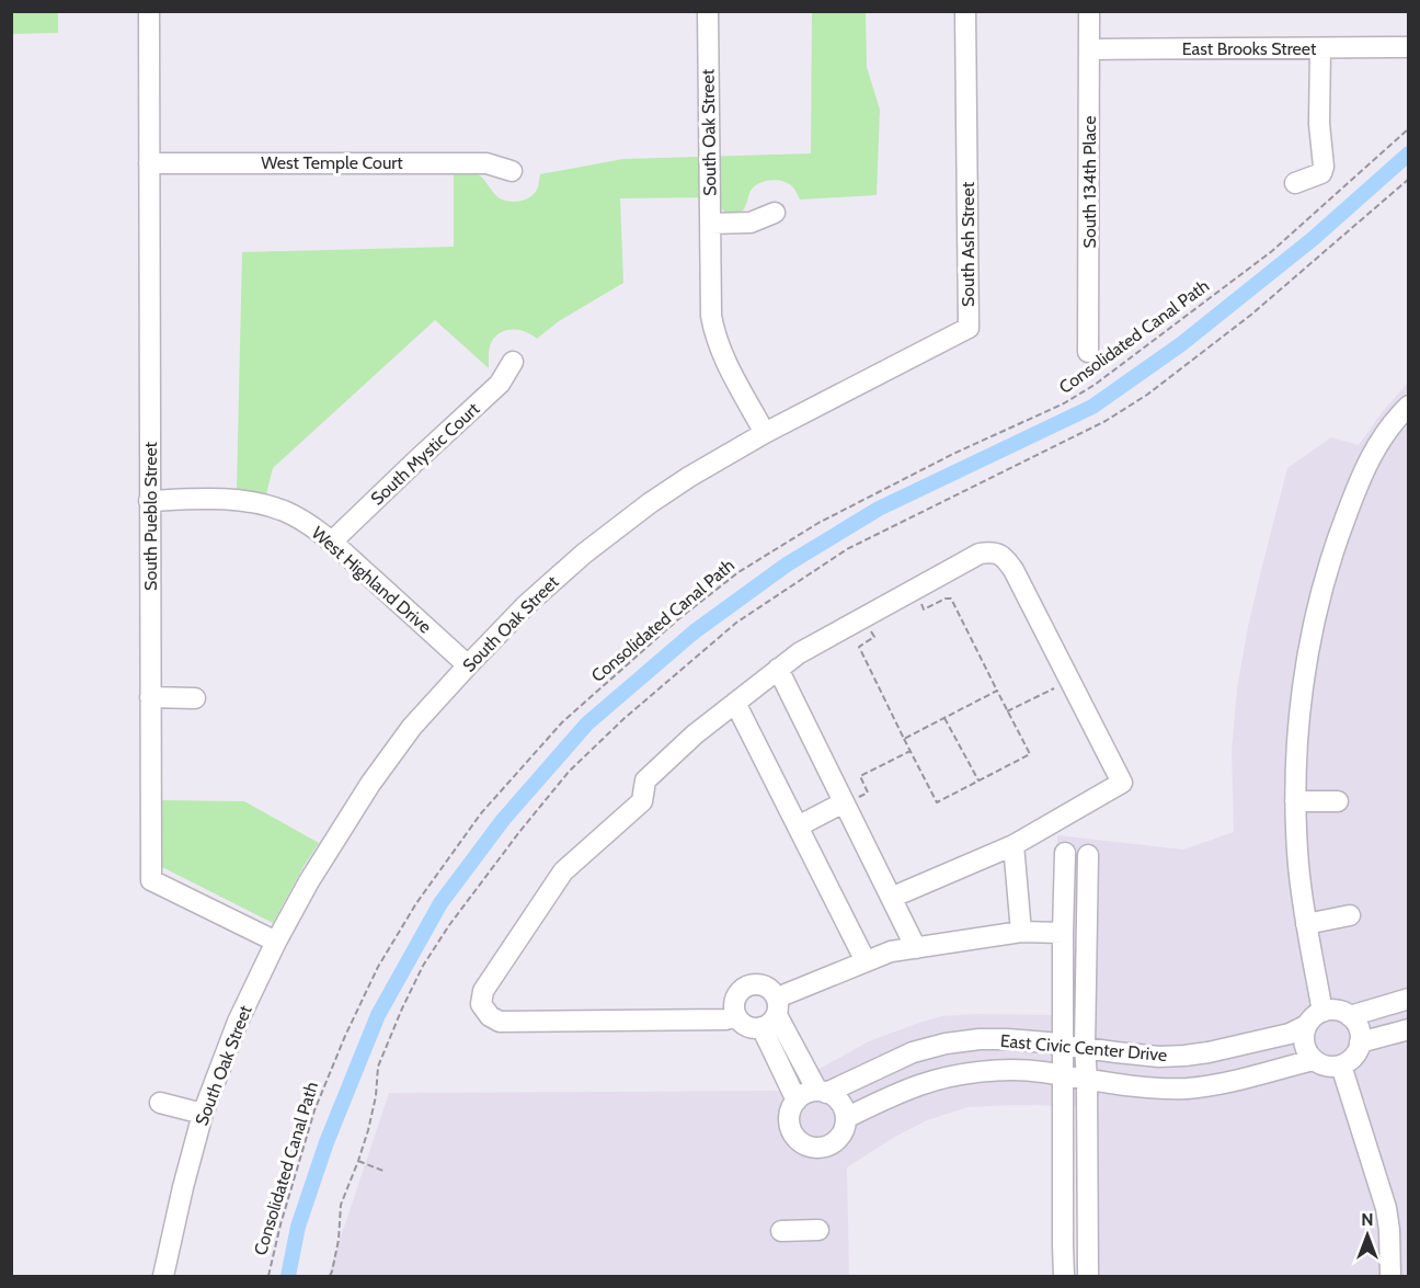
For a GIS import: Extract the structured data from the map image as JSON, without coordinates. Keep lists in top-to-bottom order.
{
  "streets": {
    "street": [
      "East Brooks Street",
      "South Oak Street",
      "West Temple Court",
      "South 134th Place",
      "South Ash Street",
      "South Mystic Court",
      "South Pueblo Street",
      "West Highland Drive",
      "East Civic Center Drive"
    ],
    "path": ["Consolidated Canal Path"]
  },
  "crossings": [
    ["East Brooks Street", "South 134th Place"],
    ["South Oak Street", "South Ash Street"],
    ["South Oak Street", "South Pueblo Street"],
    ["South Oak Street", "West Highland Drive"],
    ["West Temple Court", "South Pueblo Street"],
    ["South Mystic Court", "West Highland Drive"],
    ["South Pueblo Street", "West Highland Drive"]
  ],
  "north": "top"
}
